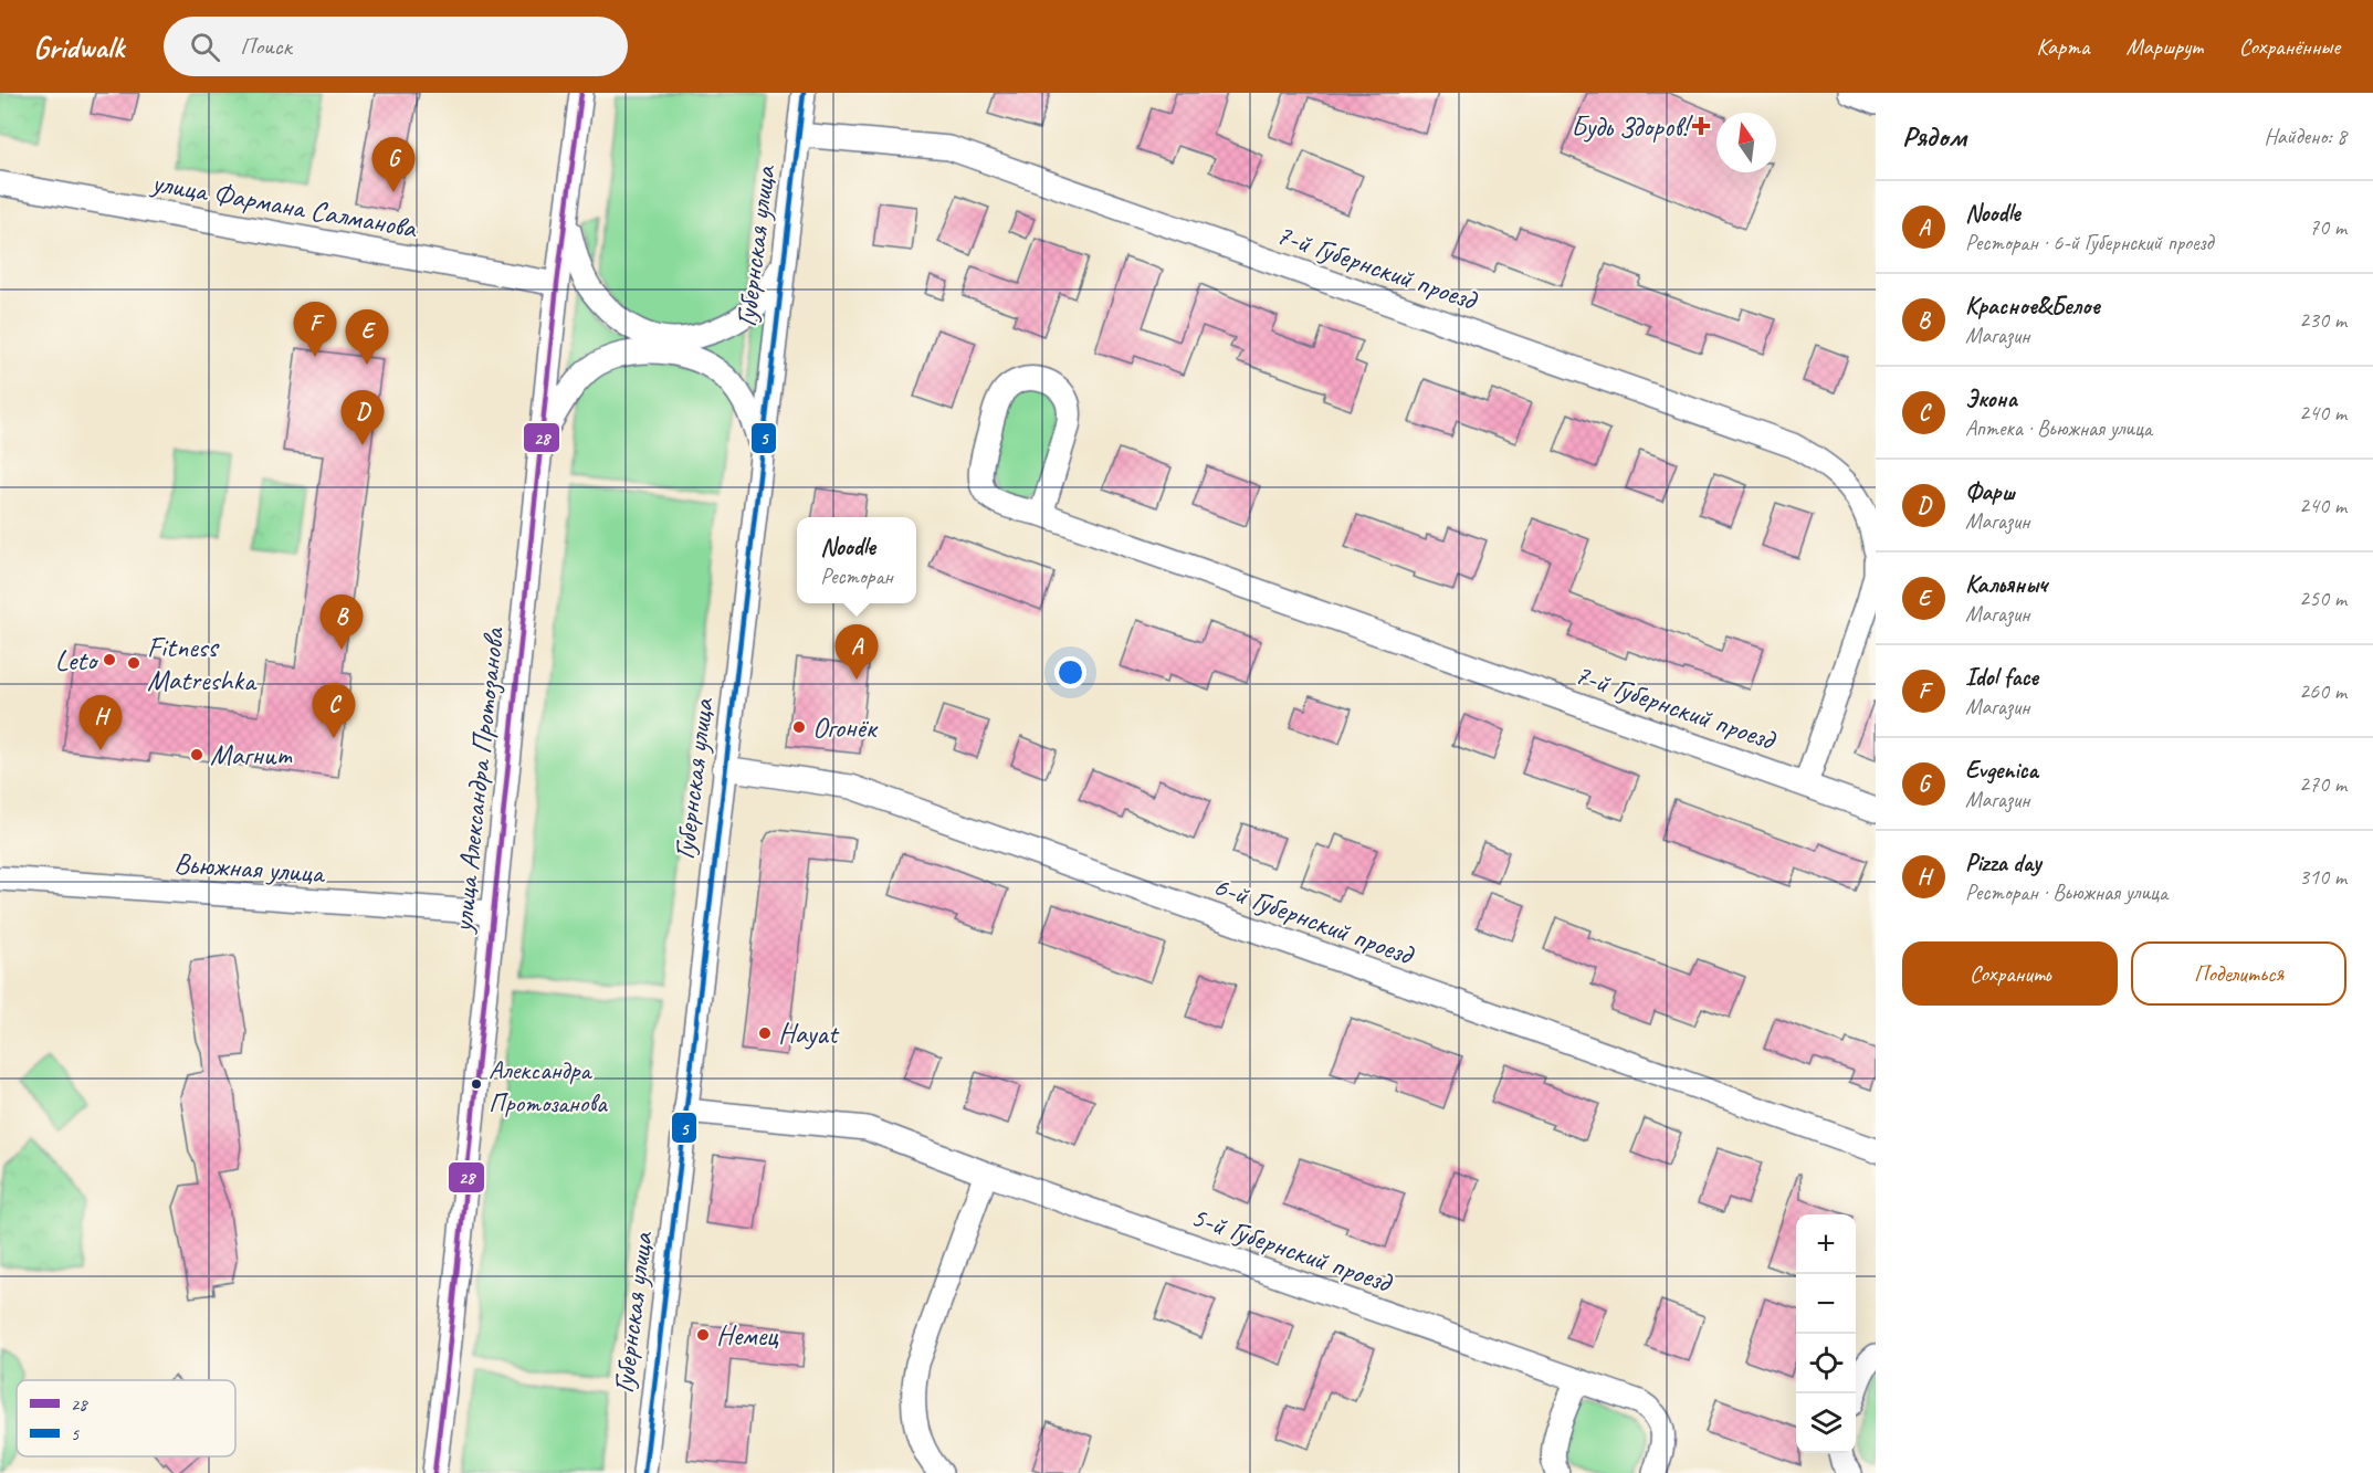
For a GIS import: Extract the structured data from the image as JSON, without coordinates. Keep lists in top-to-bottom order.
{
  "streets": {
    "street": [
      "улица Фармана Салманова",
      "Губернская улица",
      "7-й Губернский проезд",
      "улица Александра Протозанова",
      "Вьюжная улица",
      "6-й Губернский проезд",
      "5-й Губернский проезд"
    ]
  },
  "crossings": [
    ["улица Фармана Салманова", "улица Александра Протозанова"],
    ["Губернская улица", "7-й Губернский проезд"],
    ["Губернская улица", "6-й Губернский проезд"],
    ["Губернская улица", "5-й Губернский проезд"],
    ["улица Александра Протозанова", "Вьюжная улица"]
  ],
  "places": {
    "health": ["Будь Здоров!"],
    "other": [
      "Leto",
      "Fitness Matreshka",
      "Огонёк",
      "Магнит",
      "Hayat",
      "Александра Протозанова",
      "Немец"
    ]
  },
  "lines": ["transit line 28", "transit line 5"],
  "legend": ["28", "5"],
  "north": "top",
  "page": {
    "header": "Gridwalk",
    "search": "Поиск",
    "nav": ["Карта", "Маршрут", "Сохранённые"],
    "heading": ["Рядом", "Найдено: 8"],
    "pins": [
      "G",
      "F",
      "E",
      "D",
      "B",
      "A",
      "C",
      "H"
    ],
    "list": [
      {
        "mark": "A",
        "name": "Noodle",
        "note": "Ресторан · 6-й Губернский проезд",
        "value": "70 m"
      },
      {
        "mark": "B",
        "name": "Красное&Белое",
        "note": "Магазин",
        "value": "230 m"
      },
      {
        "mark": "C",
        "name": "Экона",
        "note": "Аптека · Вьюжная улица",
        "value": "240 m"
      },
      {
        "mark": "D",
        "name": "Фарш",
        "note": "Магазин",
        "value": "240 m"
      },
      {
        "mark": "E",
        "name": "Кальяныч",
        "note": "Магазин",
        "value": "250 m"
      },
      {
        "mark": "F",
        "name": "Idol face",
        "note": "Магазин",
        "value": "260 m"
      },
      {
        "mark": "G",
        "name": "Evgenica",
        "note": "Магазин",
        "value": "270 m"
      },
      {
        "mark": "H",
        "name": "Pizza day",
        "note": "Ресторан · Вьюжная улица",
        "value": "310 m"
      }
    ],
    "popup": ["Noodle", "Ресторан"],
    "buttons": ["Сохранить", "Поделиться"],
    "map_buttons": ["+", "−"]
  }
}
